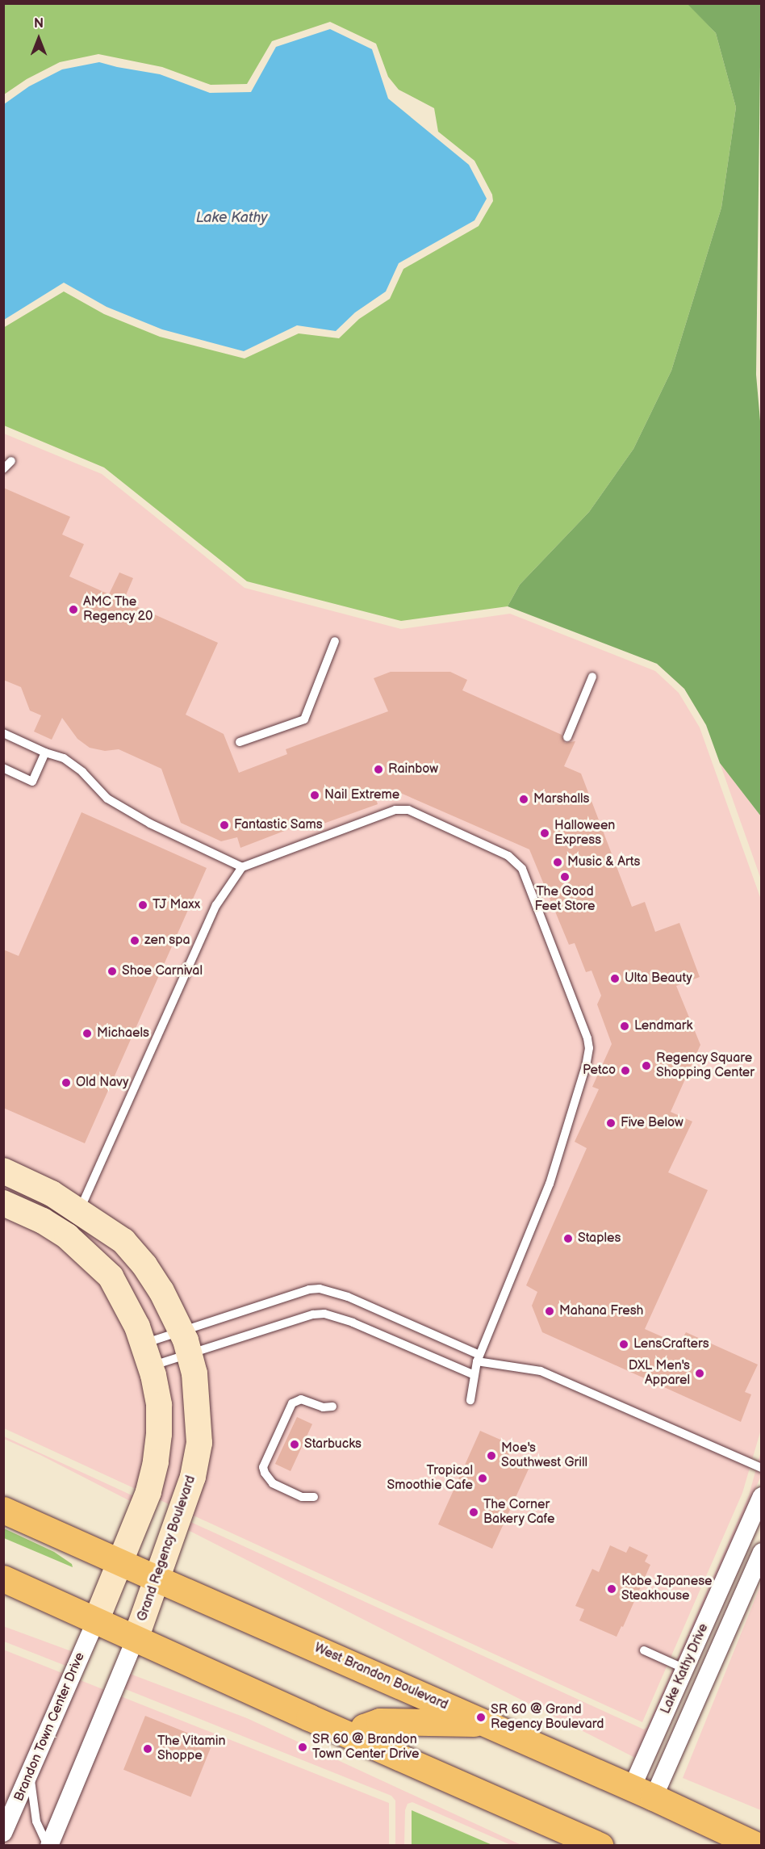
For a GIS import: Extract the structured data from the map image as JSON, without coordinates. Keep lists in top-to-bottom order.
{
  "streets": {
    "highway": ["West Brandon Boulevard"],
    "street": ["Grand Regency Boulevard", "Lake Kathy Drive", "Brandon Town Center Drive"]
  },
  "crossings": [
    ["Grand Regency Boulevard", "West Brandon Boulevard"],
    ["Grand Regency Boulevard", "Brandon Town Center Drive"],
    ["Lake Kathy Drive", "West Brandon Boulevard"]
  ],
  "water": ["Lake Kathy"],
  "places": [
    "AMC The Regency 20",
    "Rainbow",
    "Nail Extreme",
    "Marshalls",
    "Fantastic Sams",
    "Halloween Express",
    "Music & Arts",
    "The Good Feet Store",
    "TJ Maxx",
    "zen spa",
    "Shoe Carnival",
    "Ulta Beauty",
    "Lendmark",
    "Michaels",
    "Regency Square Shopping Center",
    "Petco",
    "Old Navy",
    "Five Below",
    "Staples",
    "Mahana Fresh",
    "LensCrafters",
    "DXL Men's Apparel",
    "Starbucks",
    "Moe's Southwest Grill",
    "Tropical Smoothie Cafe",
    "The Corner Bakery Cafe",
    "Kobe Japanese Steakhouse",
    "SR 60 @ Grand Regency Boulevard",
    "SR 60 @ Brandon Town Center Drive",
    "The Vitamin Shoppe"
  ],
  "north": "top"
}
